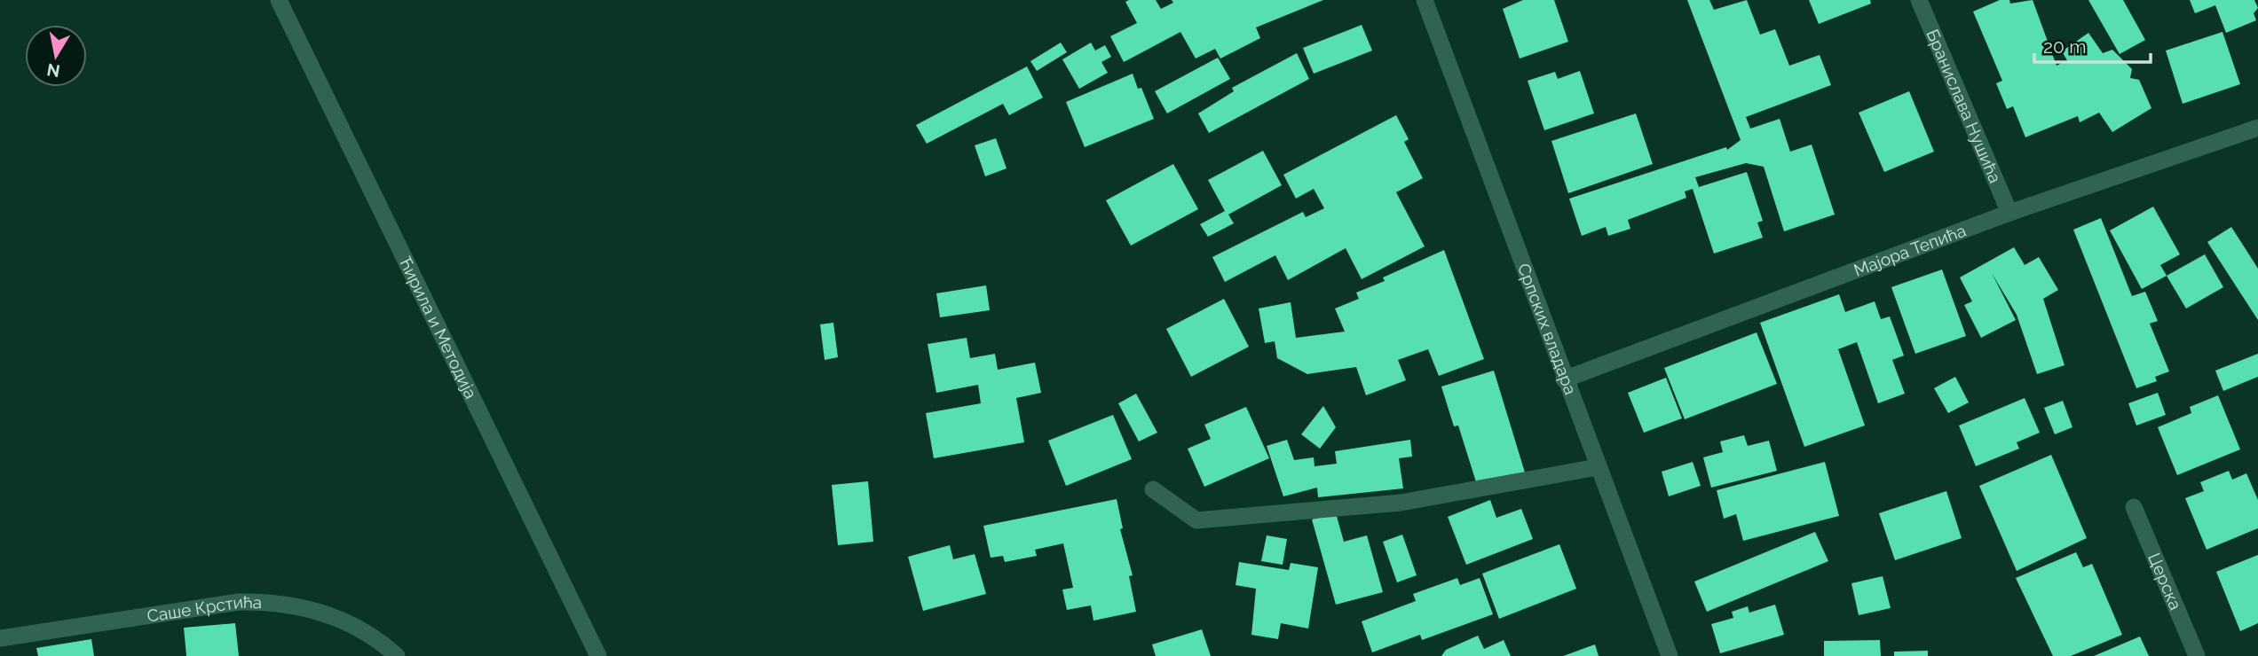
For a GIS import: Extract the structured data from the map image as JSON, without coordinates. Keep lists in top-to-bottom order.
{
  "streets": {
    "street": [
      "Бранислава Нушића",
      "Мајора Тепића",
      "Ћирила и Методија",
      "Српских владара",
      "Церска",
      "Саше Крстића"
    ]
  },
  "crossings": [
    ["Бранислава Нушића", "Мајора Тепића"],
    ["Мајора Тепића", "Српских владара"]
  ],
  "scale_bar": "20 m",
  "north": "bottom"
}
